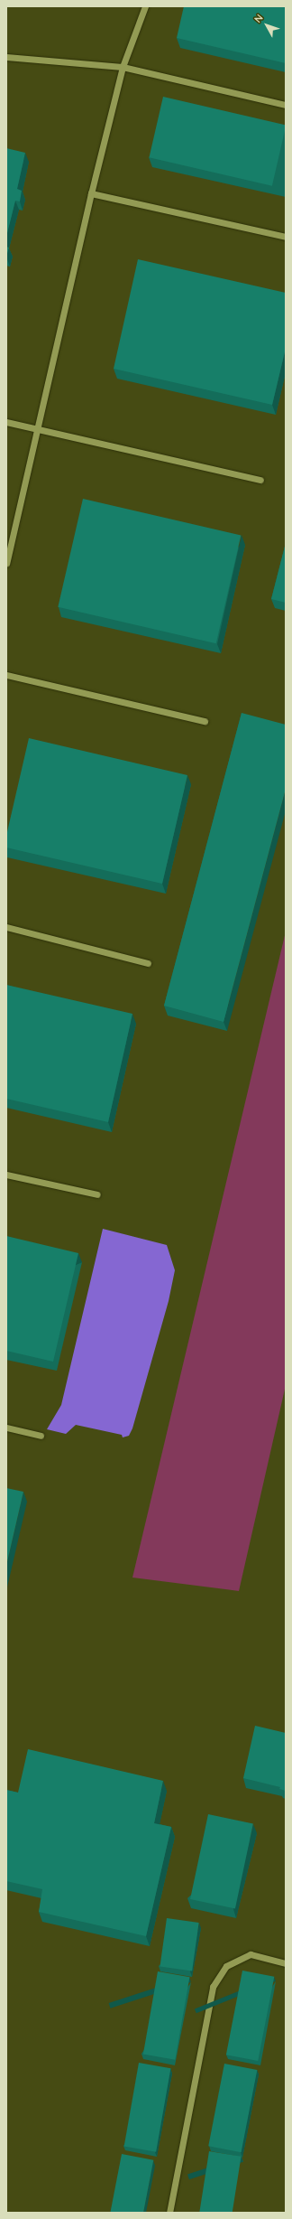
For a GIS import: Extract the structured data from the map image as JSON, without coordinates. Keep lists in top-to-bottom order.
{
  "north": "top left"
}
